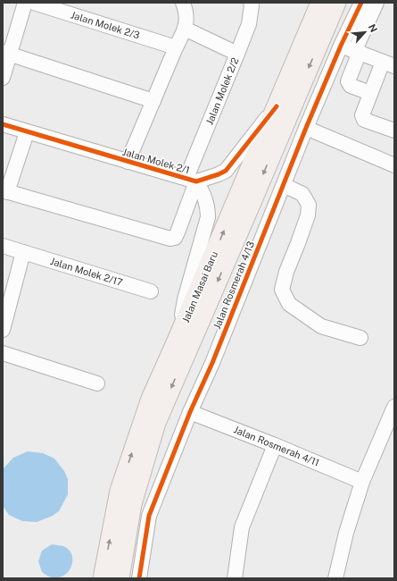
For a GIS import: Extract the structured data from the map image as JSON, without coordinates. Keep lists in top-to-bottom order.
{
  "streets": {
    "main road": ["Jalan Masai Baru"],
    "street": [
      "Jalan Molek 2/3",
      "Jalan Molek 2/2",
      "Jalan Molek 2/1",
      "Jalan Molek 2/17",
      "Jalan Rosmerah 4/13",
      "Jalan Rosmerah 4/11"
    ]
  },
  "crossings": [
    ["Jalan Molek 2/2", "Jalan Molek 2/1"],
    ["Jalan Molek 2/1", "Jalan Masai Baru"],
    ["Jalan Rosmerah 4/13", "Jalan Rosmerah 4/11"]
  ],
  "north": "top right"
}
